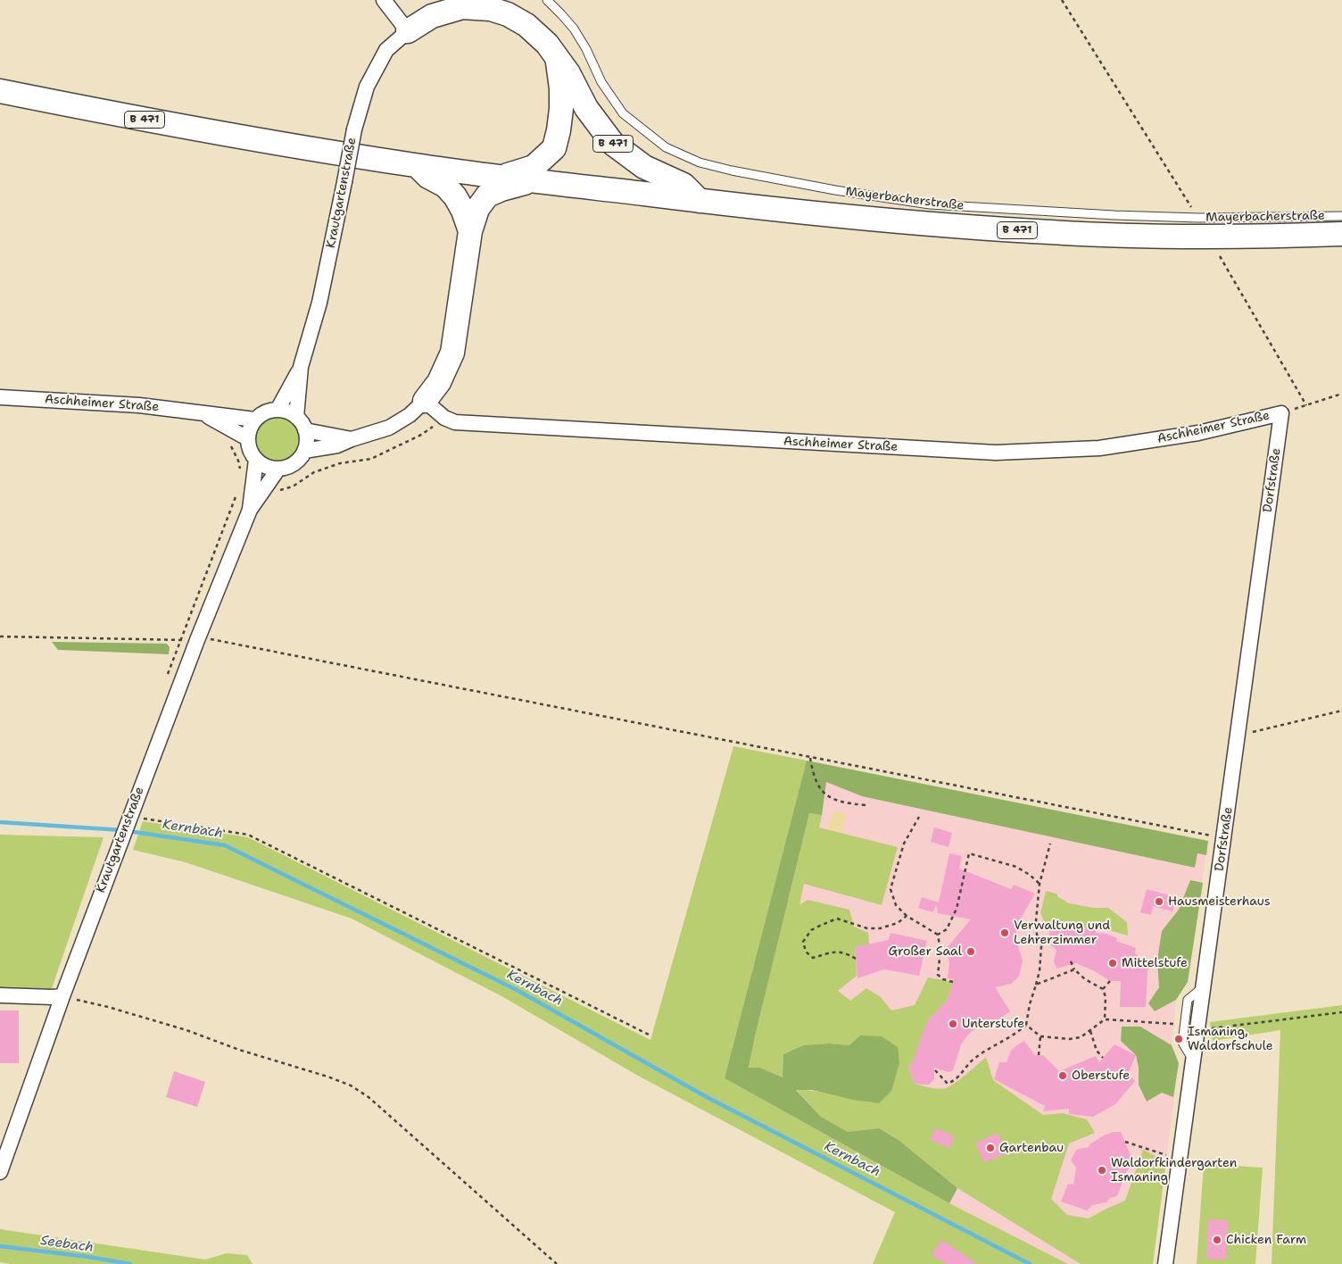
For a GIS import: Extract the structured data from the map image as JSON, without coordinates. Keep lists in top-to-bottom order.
{
  "streets": {
    "main road": ["B 471"],
    "street": ["Krautgartenstraße", "Aschheimer Straße", "Dorfstraße"],
    "lane": ["Mayerbacherstraße"]
  },
  "crossings": [
    ["Krautgartenstraße", "Aschheimer Straße"],
    ["Aschheimer Straße", "Dorfstraße"]
  ],
  "water": ["Kernbach", "Seebach"],
  "places": [
    "Hausmeisterhaus",
    "Verwaltung und Lehrerzimmer",
    "Großer Saal",
    "Mittelstufe",
    "Unterstufe",
    "Ismaning, Waldorfschule",
    "Oberstufe",
    "Gartenbau",
    "Waldorfkindergarten Ismaning",
    "Chicken Farm"
  ]
}
